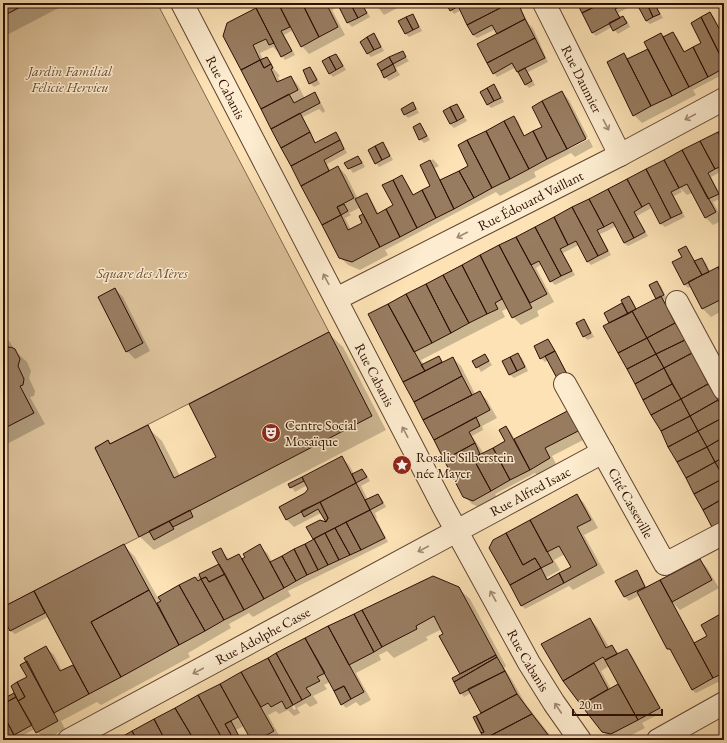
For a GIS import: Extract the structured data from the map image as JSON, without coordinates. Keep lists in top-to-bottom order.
{
  "streets": {
    "street": [
      "Rue Daumier",
      "Rue Cabanis",
      "Rue Édouard Vaillant",
      "Rue Alfred Isaac",
      "Cité Casseville",
      "Rue Adolphe Casse"
    ]
  },
  "crossings": [
    ["Rue Daumier", "Rue Édouard Vaillant"],
    ["Rue Cabanis", "Rue Édouard Vaillant"],
    ["Rue Cabanis", "Rue Alfred Isaac"],
    ["Rue Cabanis", "Rue Adolphe Casse"],
    ["Rue Alfred Isaac", "Cité Casseville"],
    ["Rue Alfred Isaac", "Rue Adolphe Casse"]
  ],
  "one_way": [
    "Rue Daumier",
    "Rue Cabanis",
    "Rue Édouard Vaillant",
    "Rue Adolphe Casse"
  ],
  "parks": ["Jardin Familial Félicie Hervieu", "Square des Mères"],
  "places": {
    "theatre": ["Centre Social Mosaïque"],
    "place": ["Rosalie Silberstein née Mayer"]
  },
  "scale_bar": "20 m"
}
